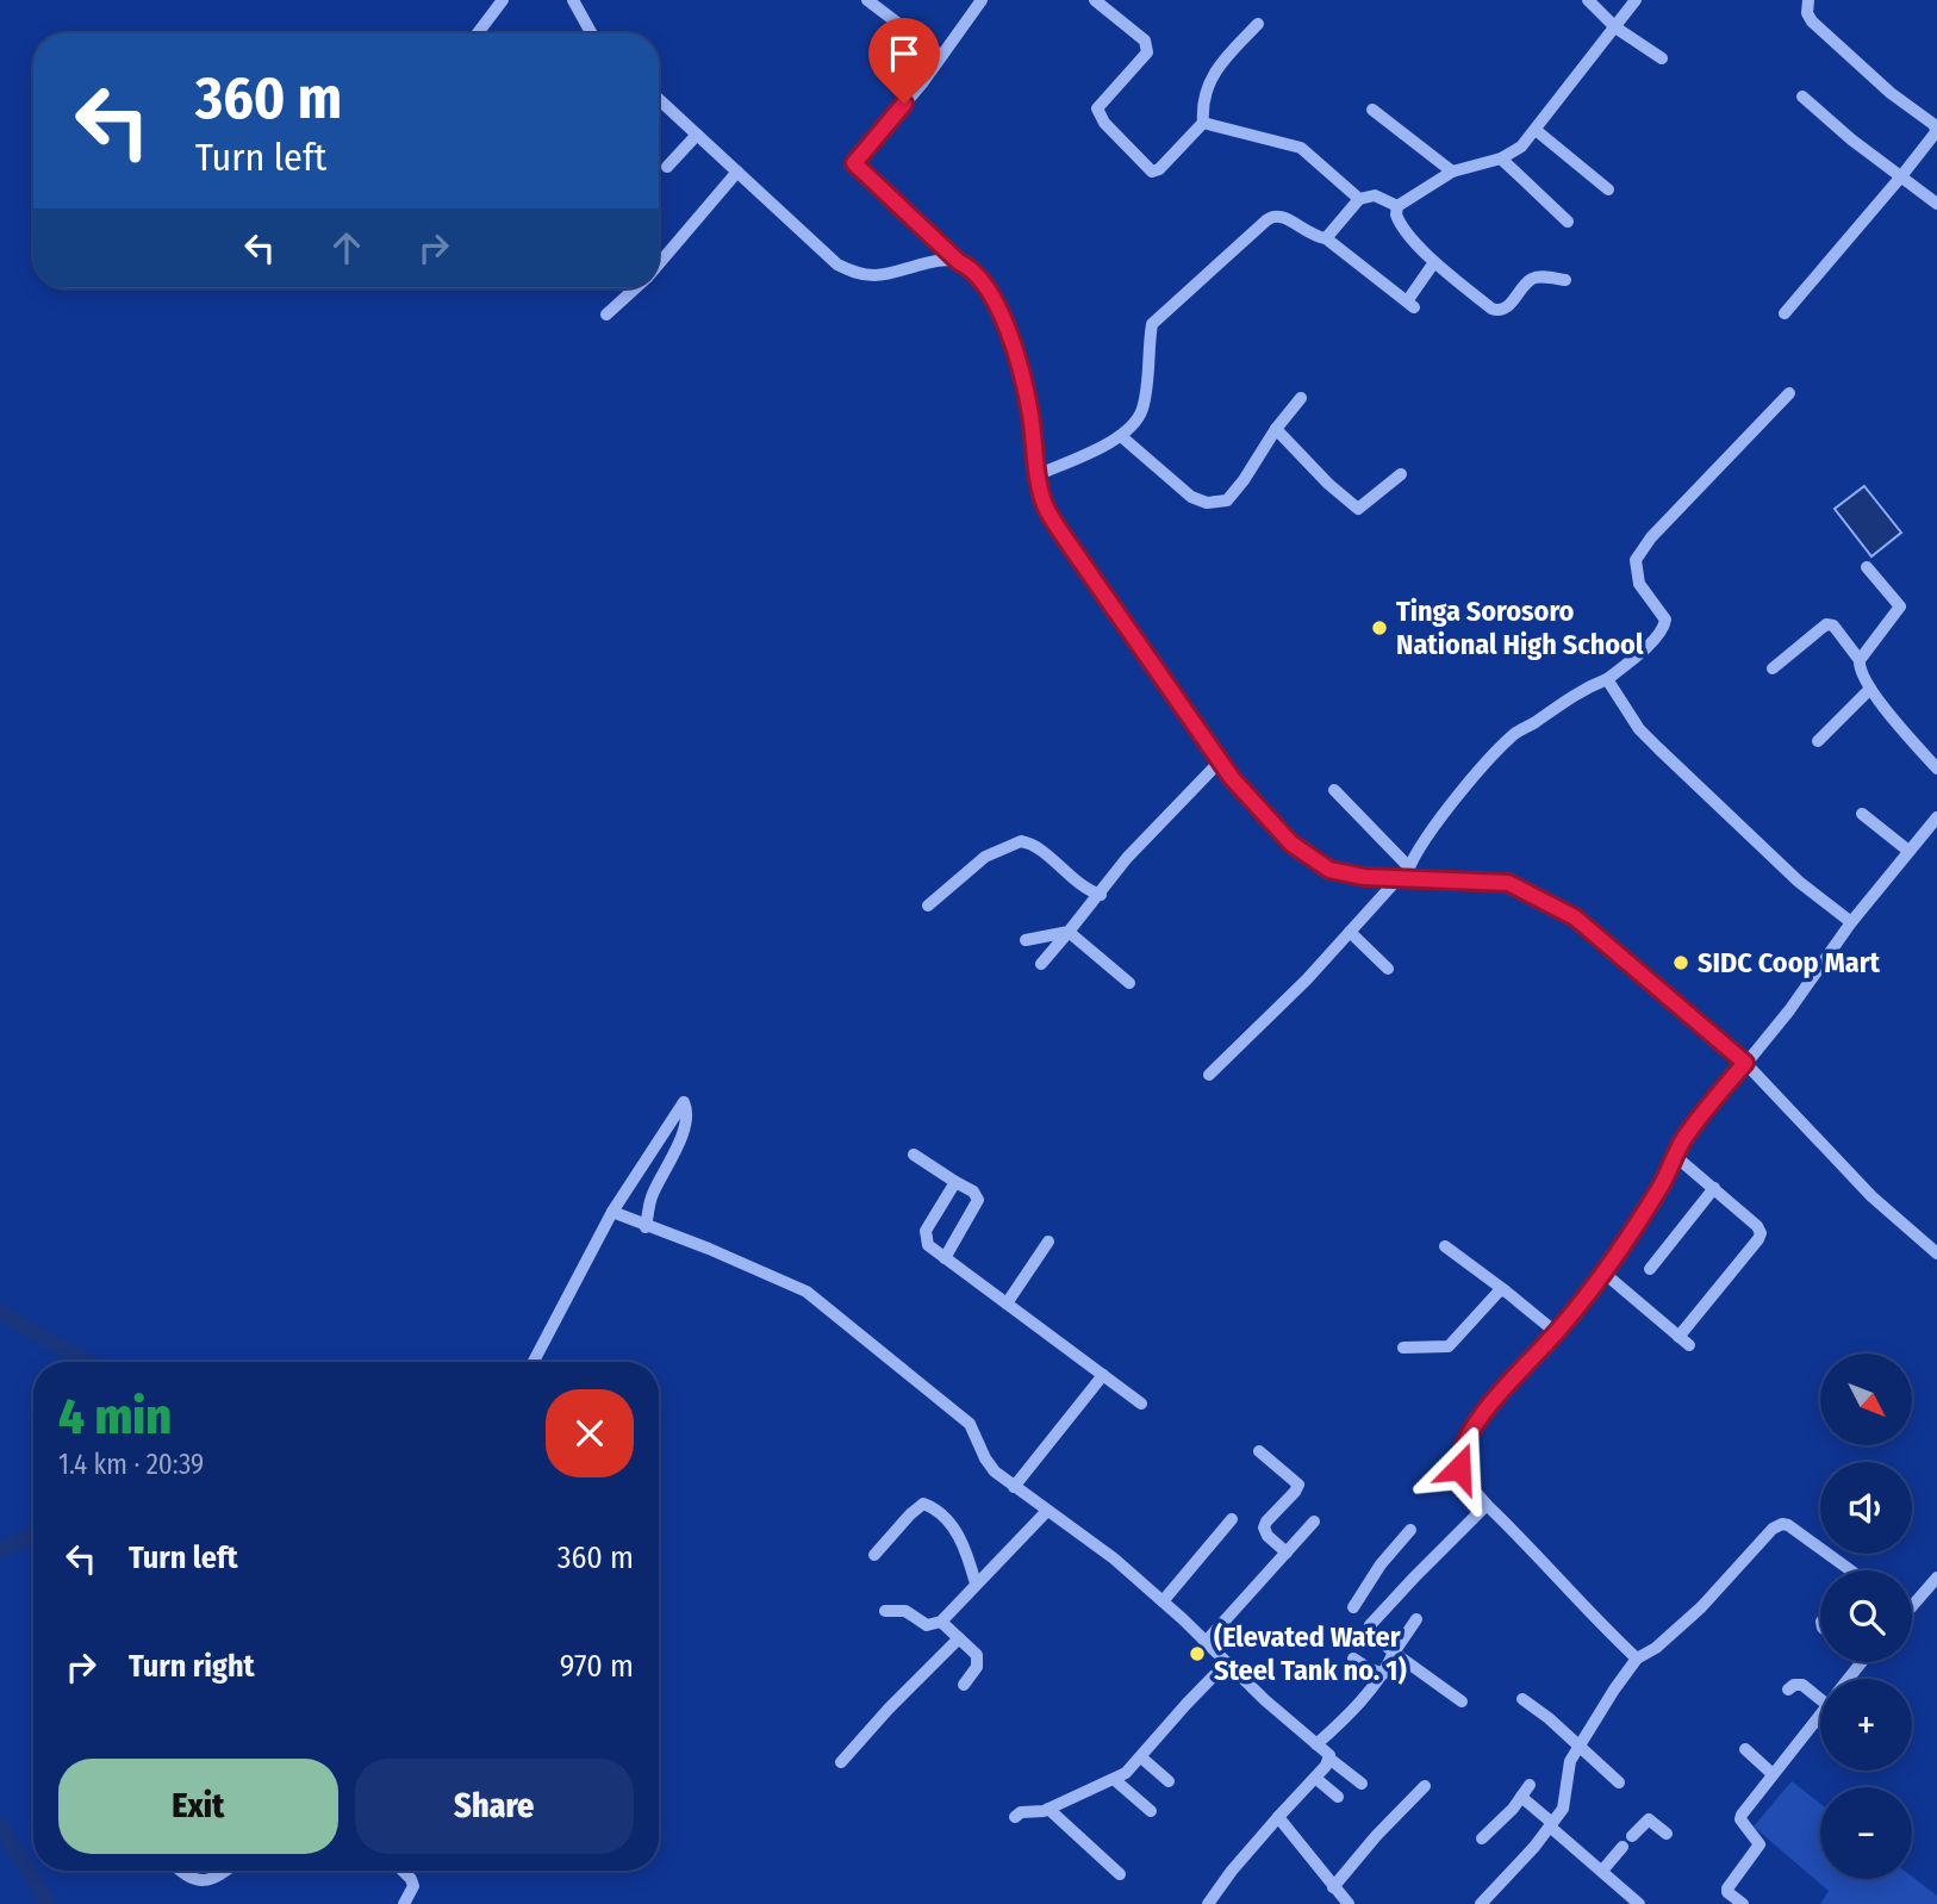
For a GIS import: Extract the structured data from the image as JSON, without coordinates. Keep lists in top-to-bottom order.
{
  "places": ["Tinga Sorosoro National High School", "SIDC Coop Mart", "(Elevated Water Steel Tank no. 1)"],
  "north": "bottom right",
  "page": {
    "turn": ["360 m", "Turn left"],
    "map_buttons": ["+", "−"],
    "heading": ["4 min", "1.4 km · 20:39"],
    "list": [
      {
        "name": "Turn left",
        "value": "360 m"
      },
      {
        "name": "Turn right",
        "value": "970 m"
      }
    ],
    "buttons": ["Exit", "Share"]
  }
}
